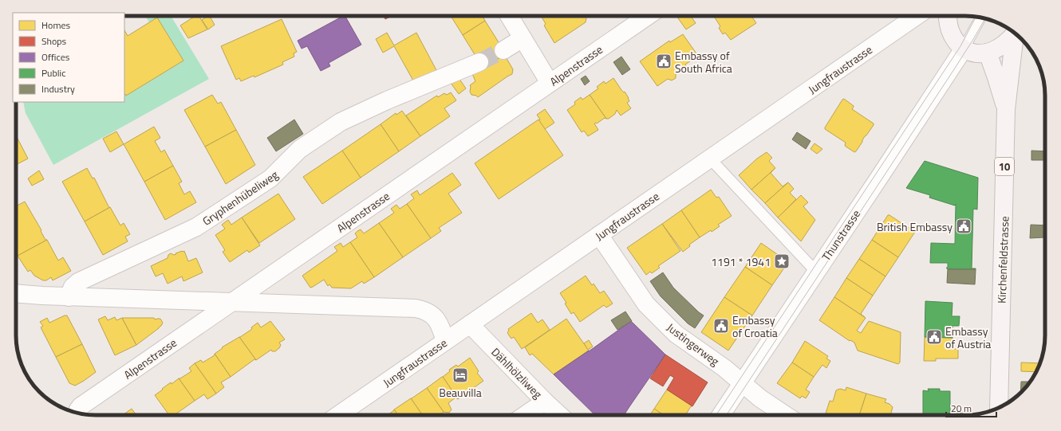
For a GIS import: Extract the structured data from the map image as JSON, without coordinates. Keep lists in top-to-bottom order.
{
  "streets": {
    "main road": ["10", "Kirchenfeldstrasse"],
    "street": [
      "Alpenstrasse",
      "Jungfraustrasse",
      "Gryphenhübeliweg",
      "Thunstrasse",
      "Justingerweg",
      "Dählhölzliweg"
    ]
  },
  "crossings": [
    ["Jungfraustrasse", "Justingerweg"],
    ["Jungfraustrasse", "Dählhölzliweg"],
    ["Thunstrasse", "Justingerweg"]
  ],
  "places": {
    "public building": [
      "Embassy of South Africa",
      "British Embassy",
      "Embassy of Croatia",
      "Embassy of Austria"
    ],
    "place": ["1191 * 1941"],
    "hotel": ["Beauvilla"]
  },
  "legend": [
    "Homes",
    "Shops",
    "Offices",
    "Public",
    "Industry"
  ],
  "scale_bar": "20 m"
}
